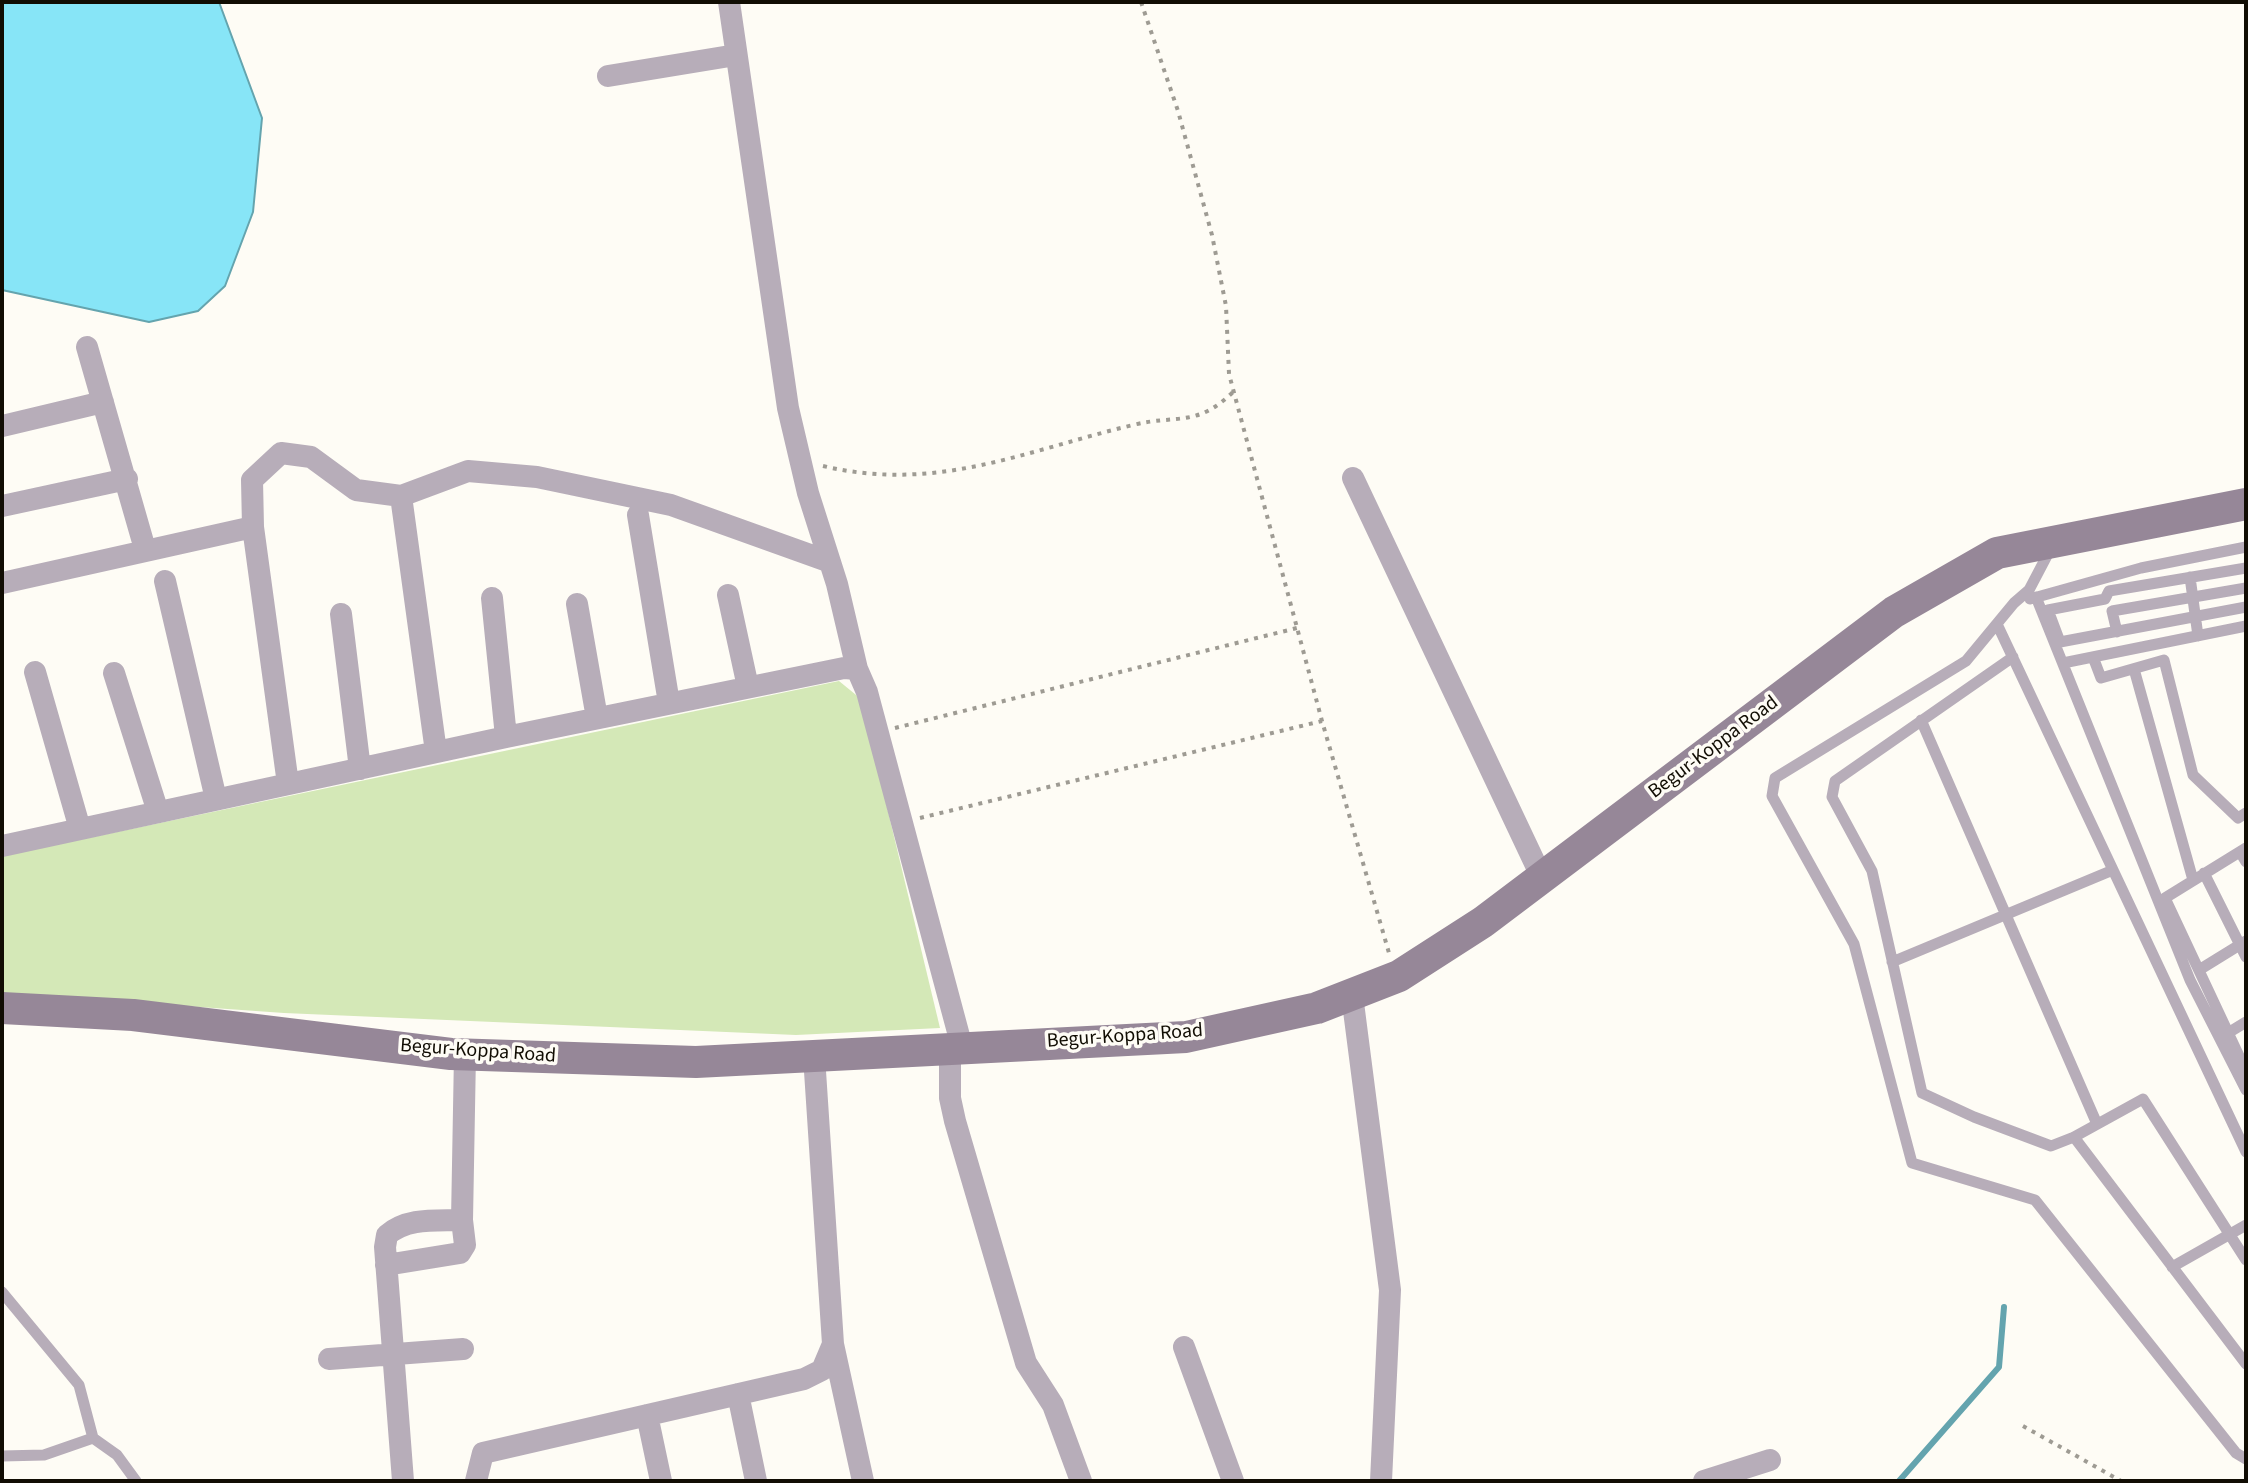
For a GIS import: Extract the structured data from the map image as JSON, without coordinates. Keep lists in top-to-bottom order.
{
  "streets": {
    "main road": ["Begur-Koppa Road"]
  }
}
